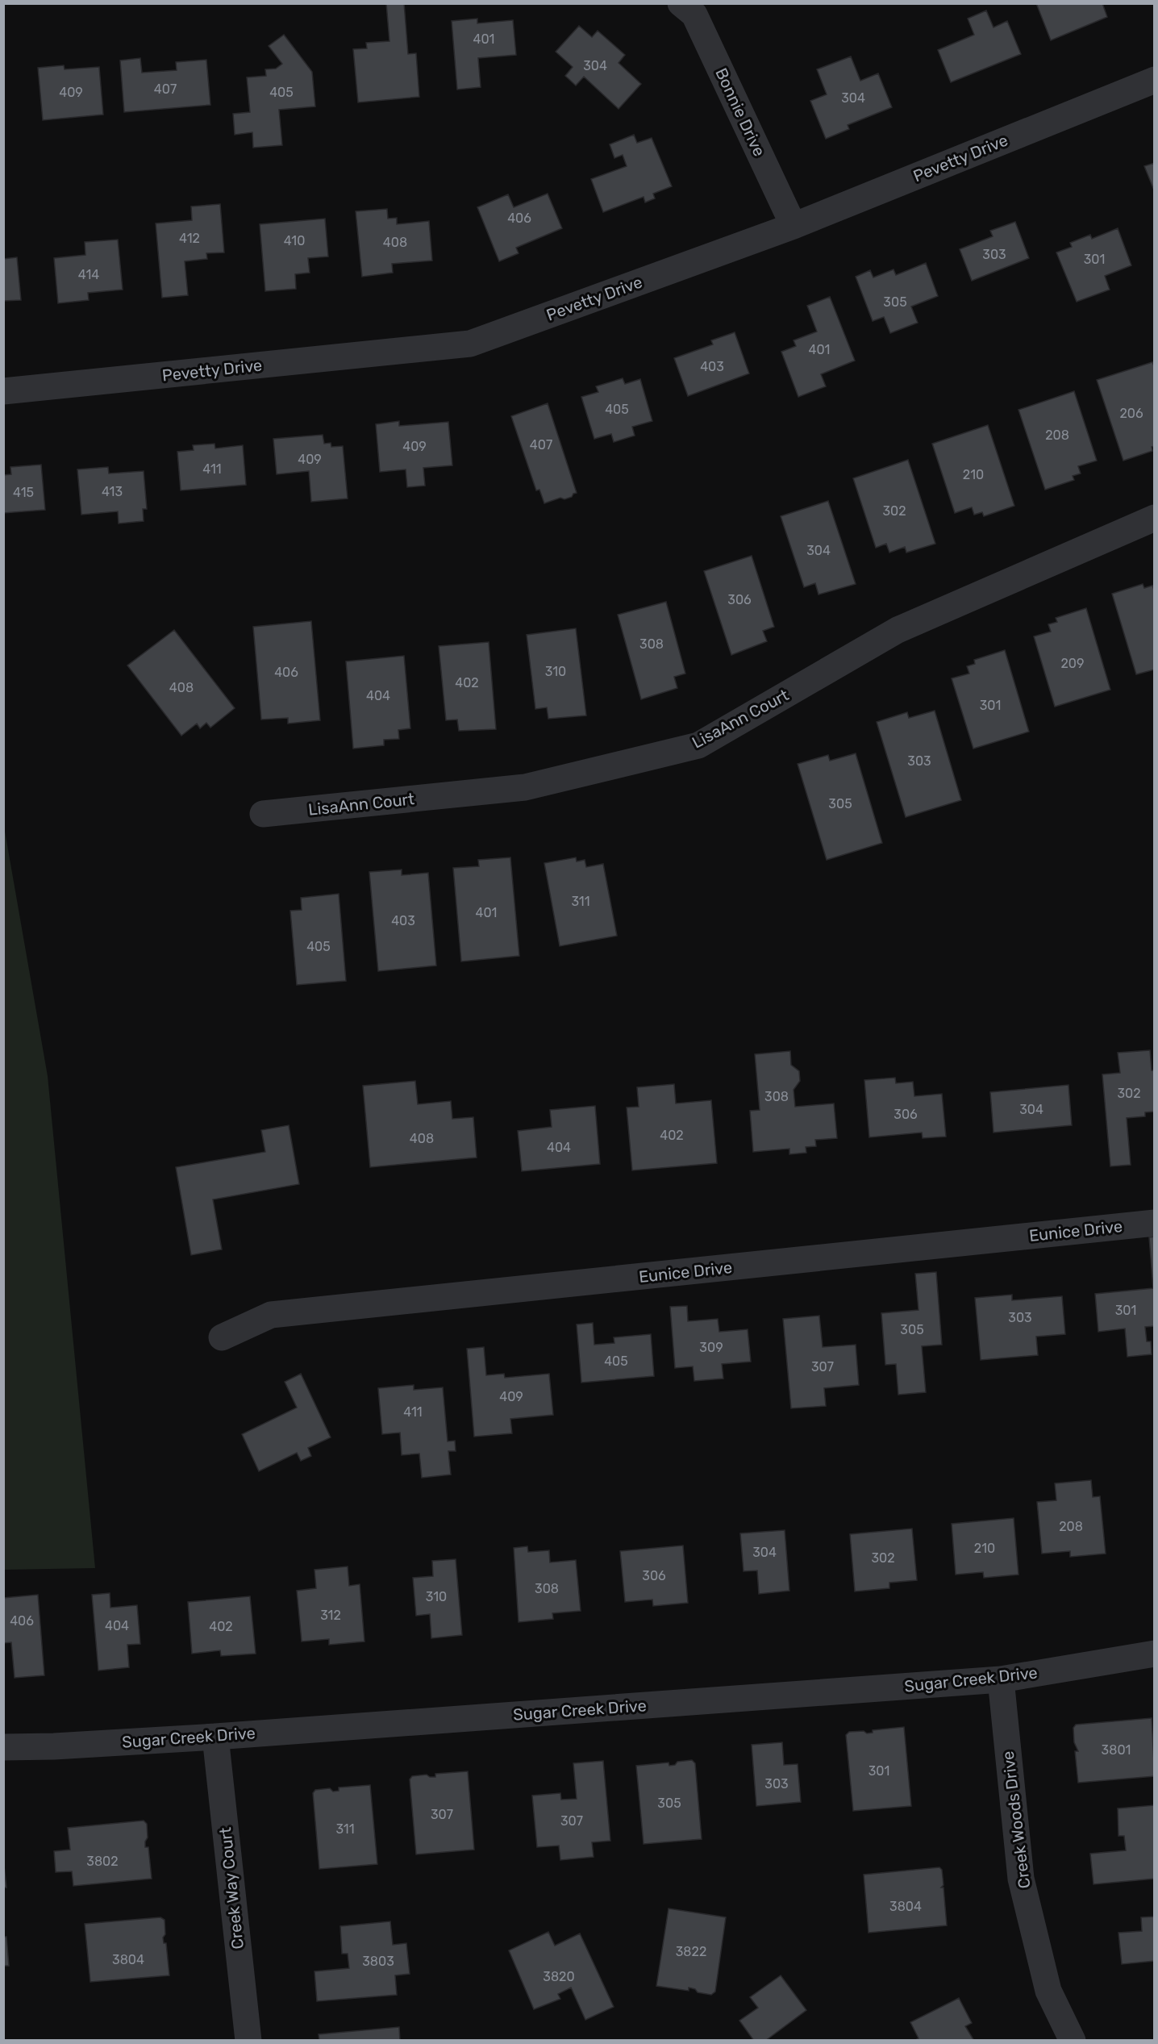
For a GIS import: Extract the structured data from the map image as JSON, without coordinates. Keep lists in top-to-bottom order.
{
  "streets": {
    "street": [
      "Bonnie Drive",
      "Pevetty Drive",
      "LisaAnn Court",
      "Eunice Drive",
      "Sugar Creek Drive",
      "Creek Woods Drive",
      "Creek Way Court"
    ]
  },
  "crossings": [
    ["Bonnie Drive", "Pevetty Drive"],
    ["Sugar Creek Drive", "Creek Woods Drive"],
    ["Sugar Creek Drive", "Creek Way Court"]
  ],
  "house_numbers": [
    "401",
    "304",
    "407",
    "409",
    "405",
    "304",
    "406",
    "412",
    "410",
    "408",
    "303",
    "301",
    "414",
    "305",
    "401",
    "403",
    "405",
    "206",
    "208",
    "407",
    "409",
    "409",
    "411",
    "210",
    "413",
    "415",
    "302",
    "304",
    "306",
    "308",
    "209",
    "310",
    "406",
    "402",
    "408",
    "404",
    "301",
    "303",
    "305",
    "311",
    "401",
    "403",
    "405",
    "302",
    "308",
    "304",
    "306",
    "402",
    "408",
    "404",
    "301",
    "303",
    "305",
    "309",
    "405",
    "307",
    "409",
    "411",
    "208",
    "210",
    "304",
    "302",
    "306",
    "308",
    "310",
    "312",
    "406",
    "404",
    "402",
    "3801",
    "301",
    "303",
    "305",
    "307",
    "307",
    "311",
    "3802",
    "3804",
    "3822",
    "3804",
    "3803",
    "3820"
  ]
}
